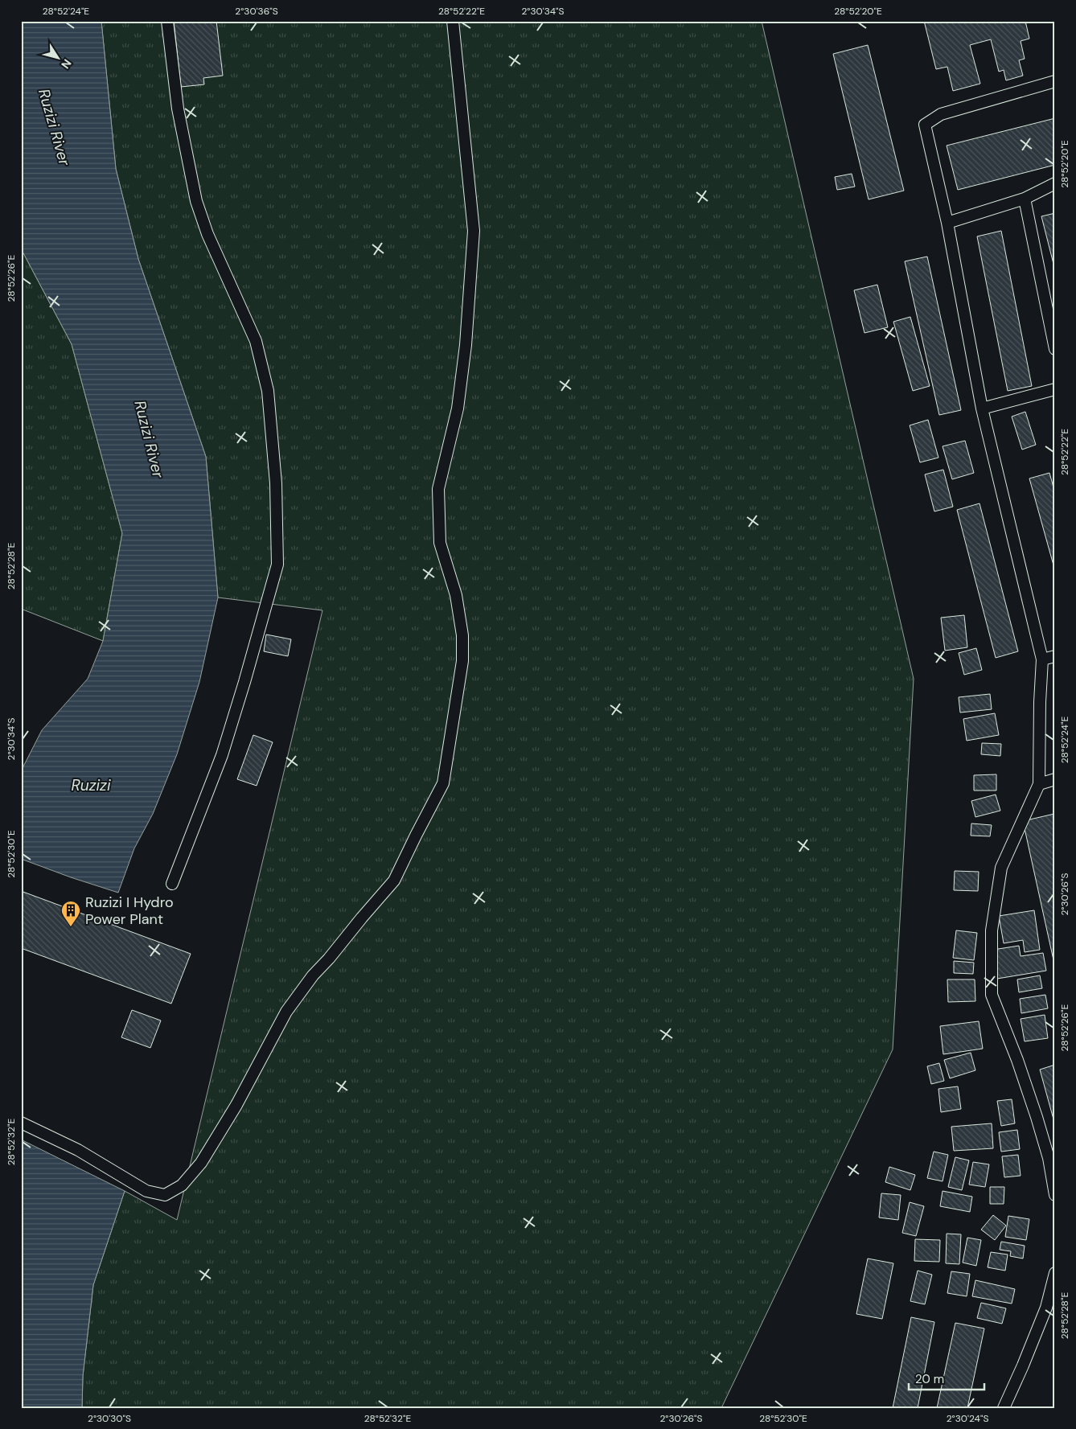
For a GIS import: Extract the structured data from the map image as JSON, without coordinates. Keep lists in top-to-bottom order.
{
  "water": ["Ruzizi River", "Ruzizi"],
  "places": {
    "building": ["Ruzizi I Hydro Power Plant"]
  },
  "scale_bar": "20 m",
  "north": "bottom right",
  "coordinates": [
    "28°52'24\"E",
    "2°30'36\"S",
    "28°52'22\"E",
    "2°30'34\"S",
    "28°52'20\"E",
    "28°52'26\"E",
    "28°52'28\"E",
    "28°52'30\"E",
    "2°30'26\"S",
    "28°52'32\"E",
    "2°30'30\"S",
    "2°30'24\"S"
  ]
}
